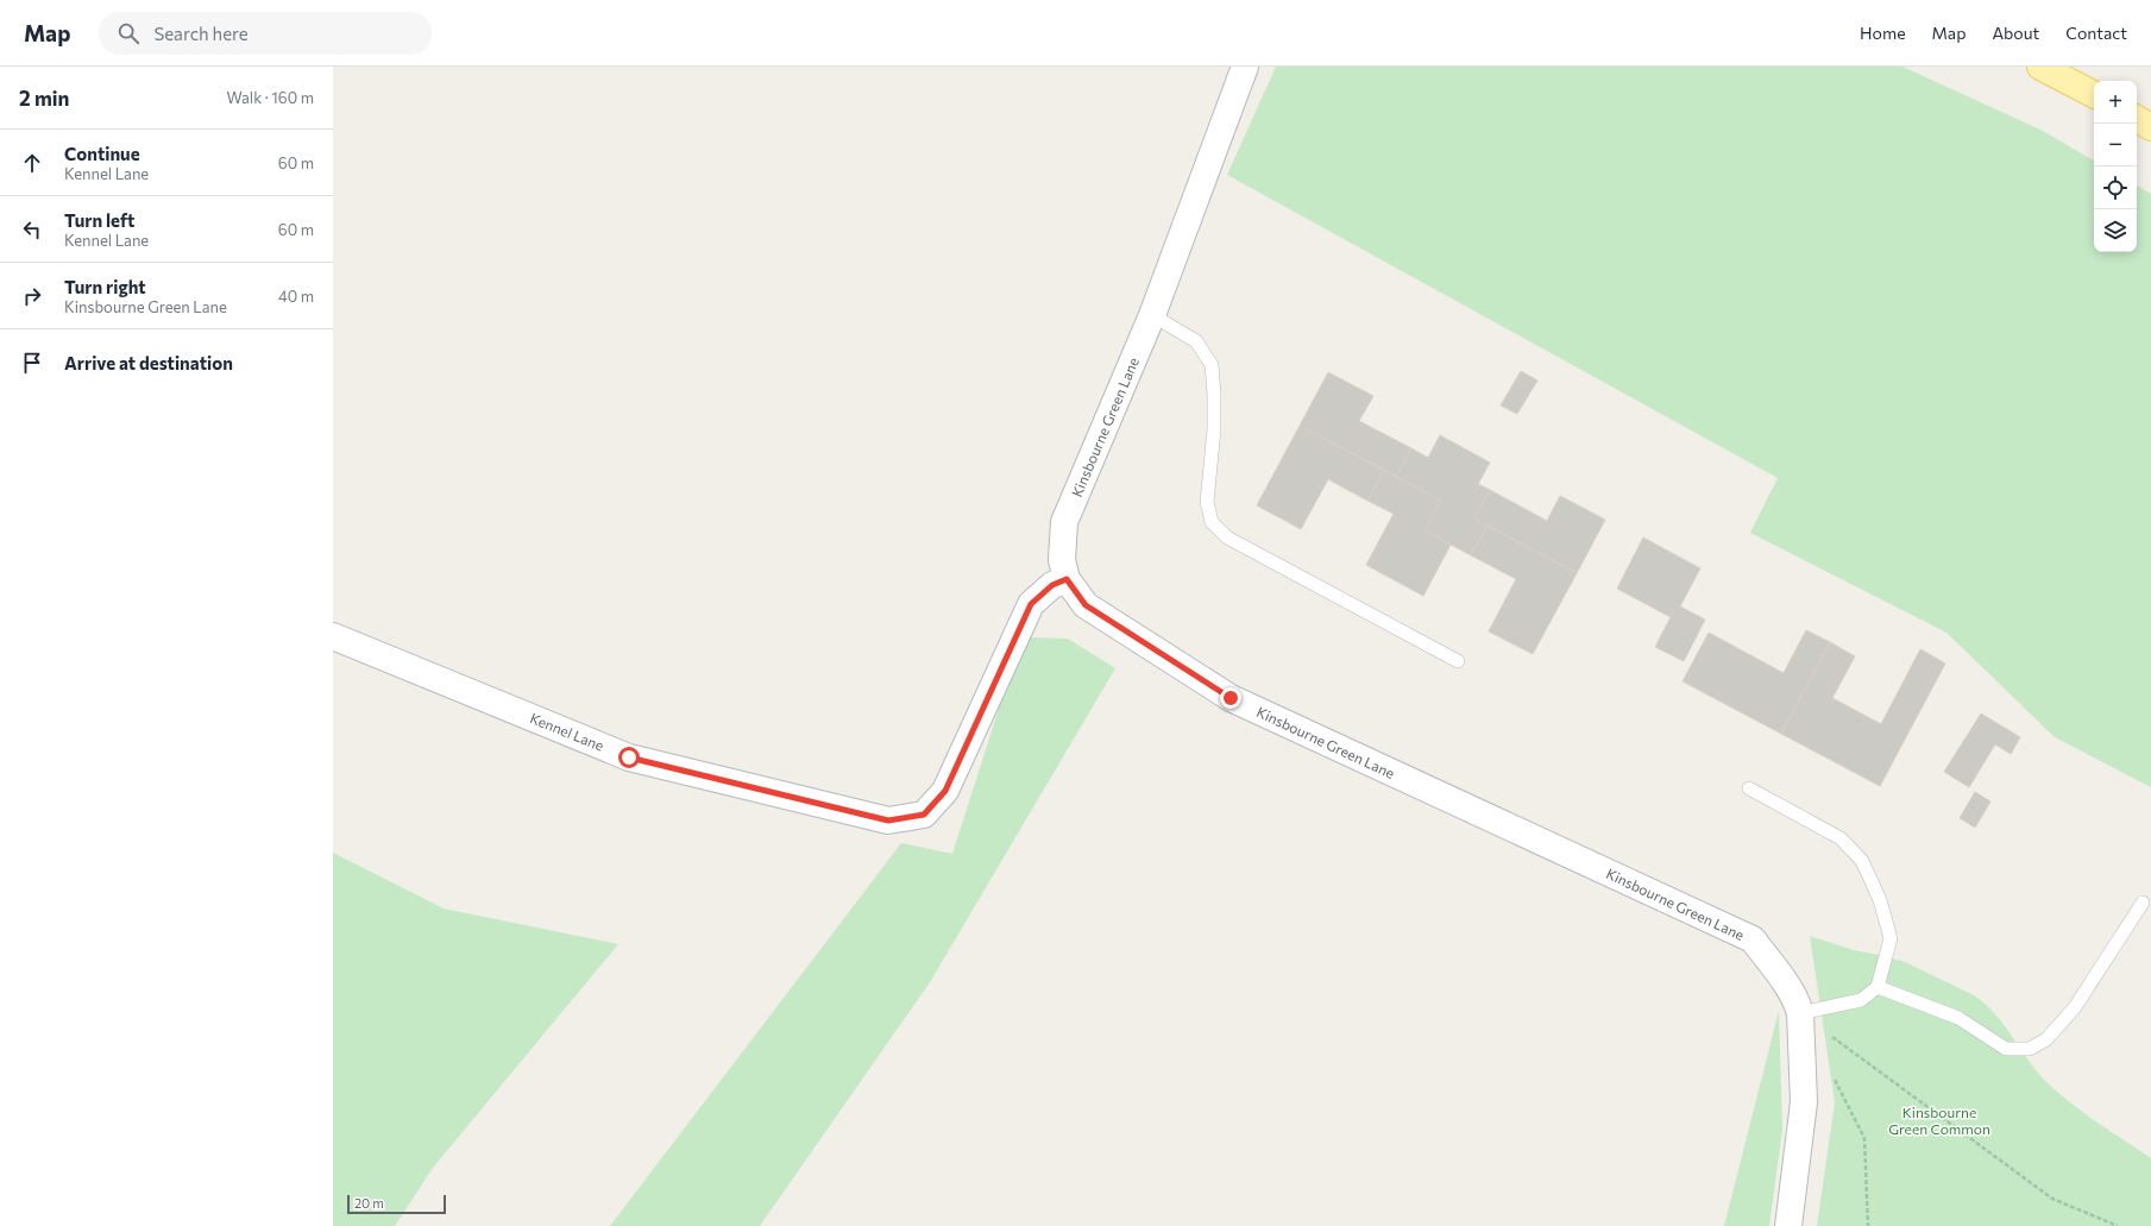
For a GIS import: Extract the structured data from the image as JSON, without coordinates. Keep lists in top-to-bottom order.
{
  "streets": {
    "street": ["Kinsbourne Green Lane", "Kennel Lane"]
  },
  "crossings": [
    ["Kinsbourne Green Lane", "Kennel Lane"]
  ],
  "parks": ["Kinsbourne Green Common"],
  "scale_bar": "20 m",
  "page": {
    "header": "Map",
    "search": "Search here",
    "nav": [
      "Home",
      "Map",
      "About",
      "Contact"
    ],
    "heading": ["2 min", "Walk · 160 m"],
    "map_buttons": ["+", "−"],
    "list": [
      ["Continue", "Kennel Lane", "60 m"],
      ["Turn left", "Kennel Lane", "60 m"],
      ["Turn right", "Kinsbourne Green Lane", "40 m"],
      "Arrive at destination"
    ],
    "scale": "20 m"
  }
}
